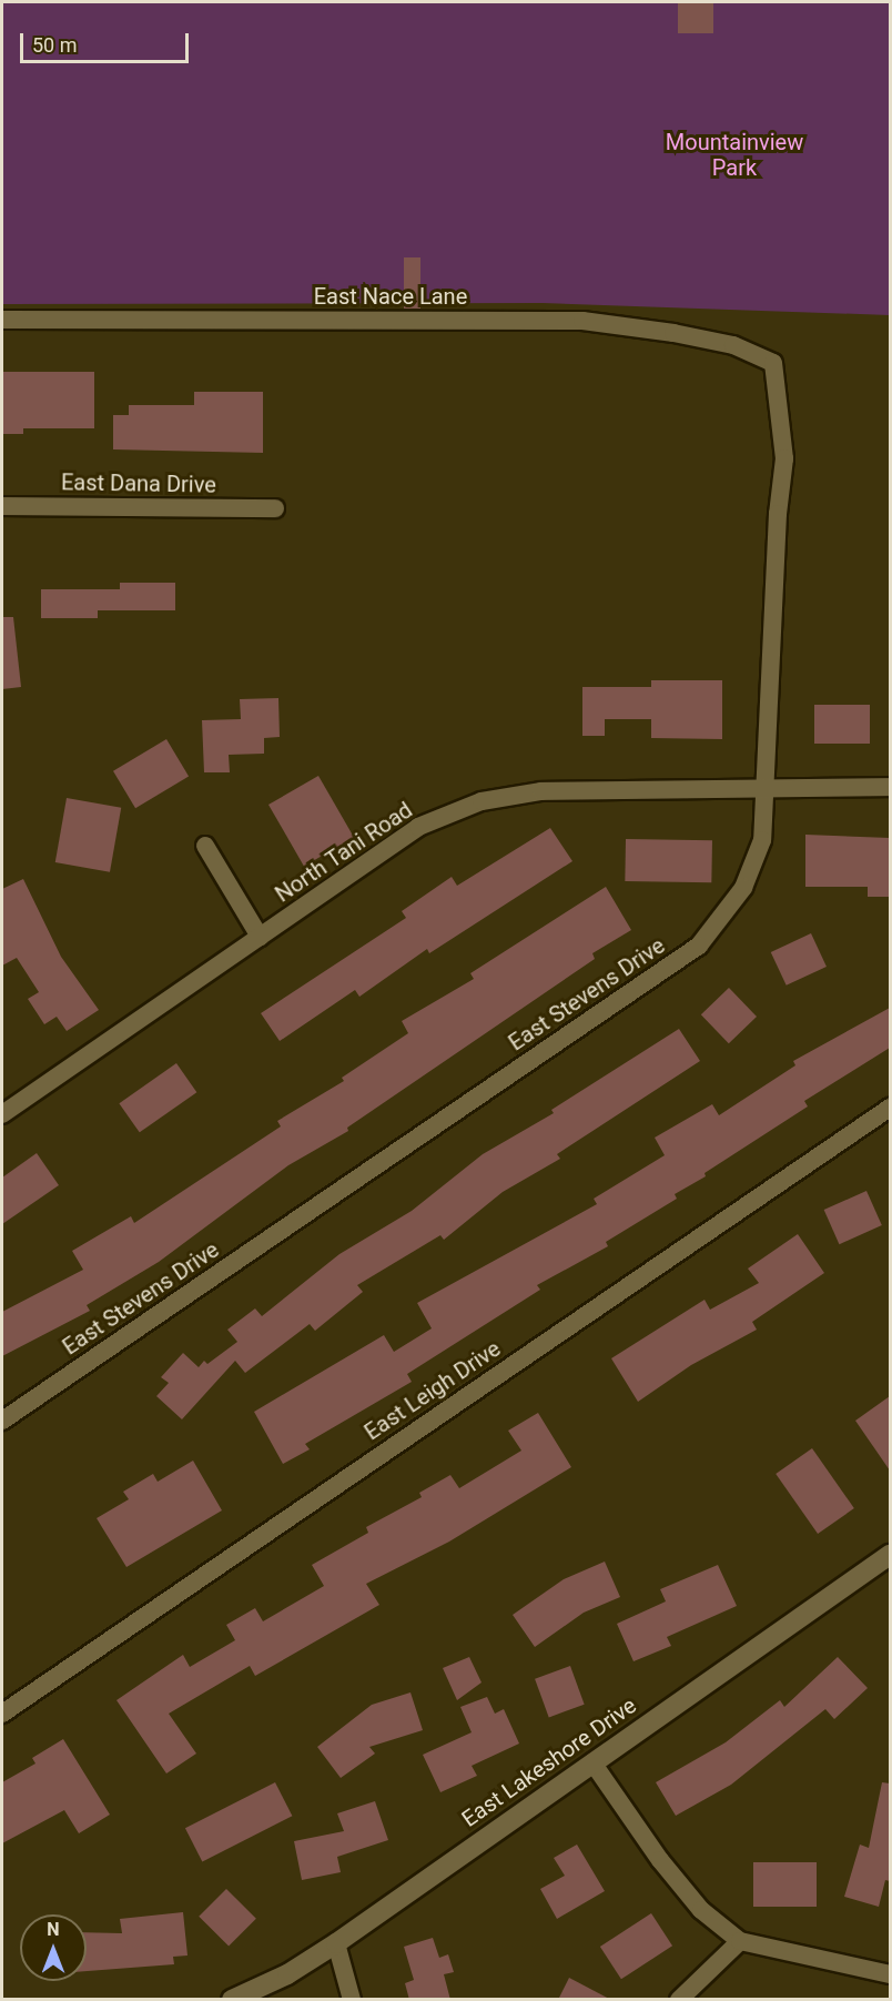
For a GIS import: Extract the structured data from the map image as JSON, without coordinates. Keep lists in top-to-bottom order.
{
  "streets": {
    "main road": ["East Lakeshore Drive"],
    "street": [
      "East Nace Lane",
      "East Dana Drive",
      "North Tani Road",
      "East Stevens Drive",
      "East Leigh Drive"
    ]
  },
  "crossings": [
    ["East Nace Lane", "East Stevens Drive"],
    ["North Tani Road", "East Stevens Drive"]
  ],
  "parks": ["Mountainview Park"],
  "scale_bar": "50 m",
  "north": "top"
}
